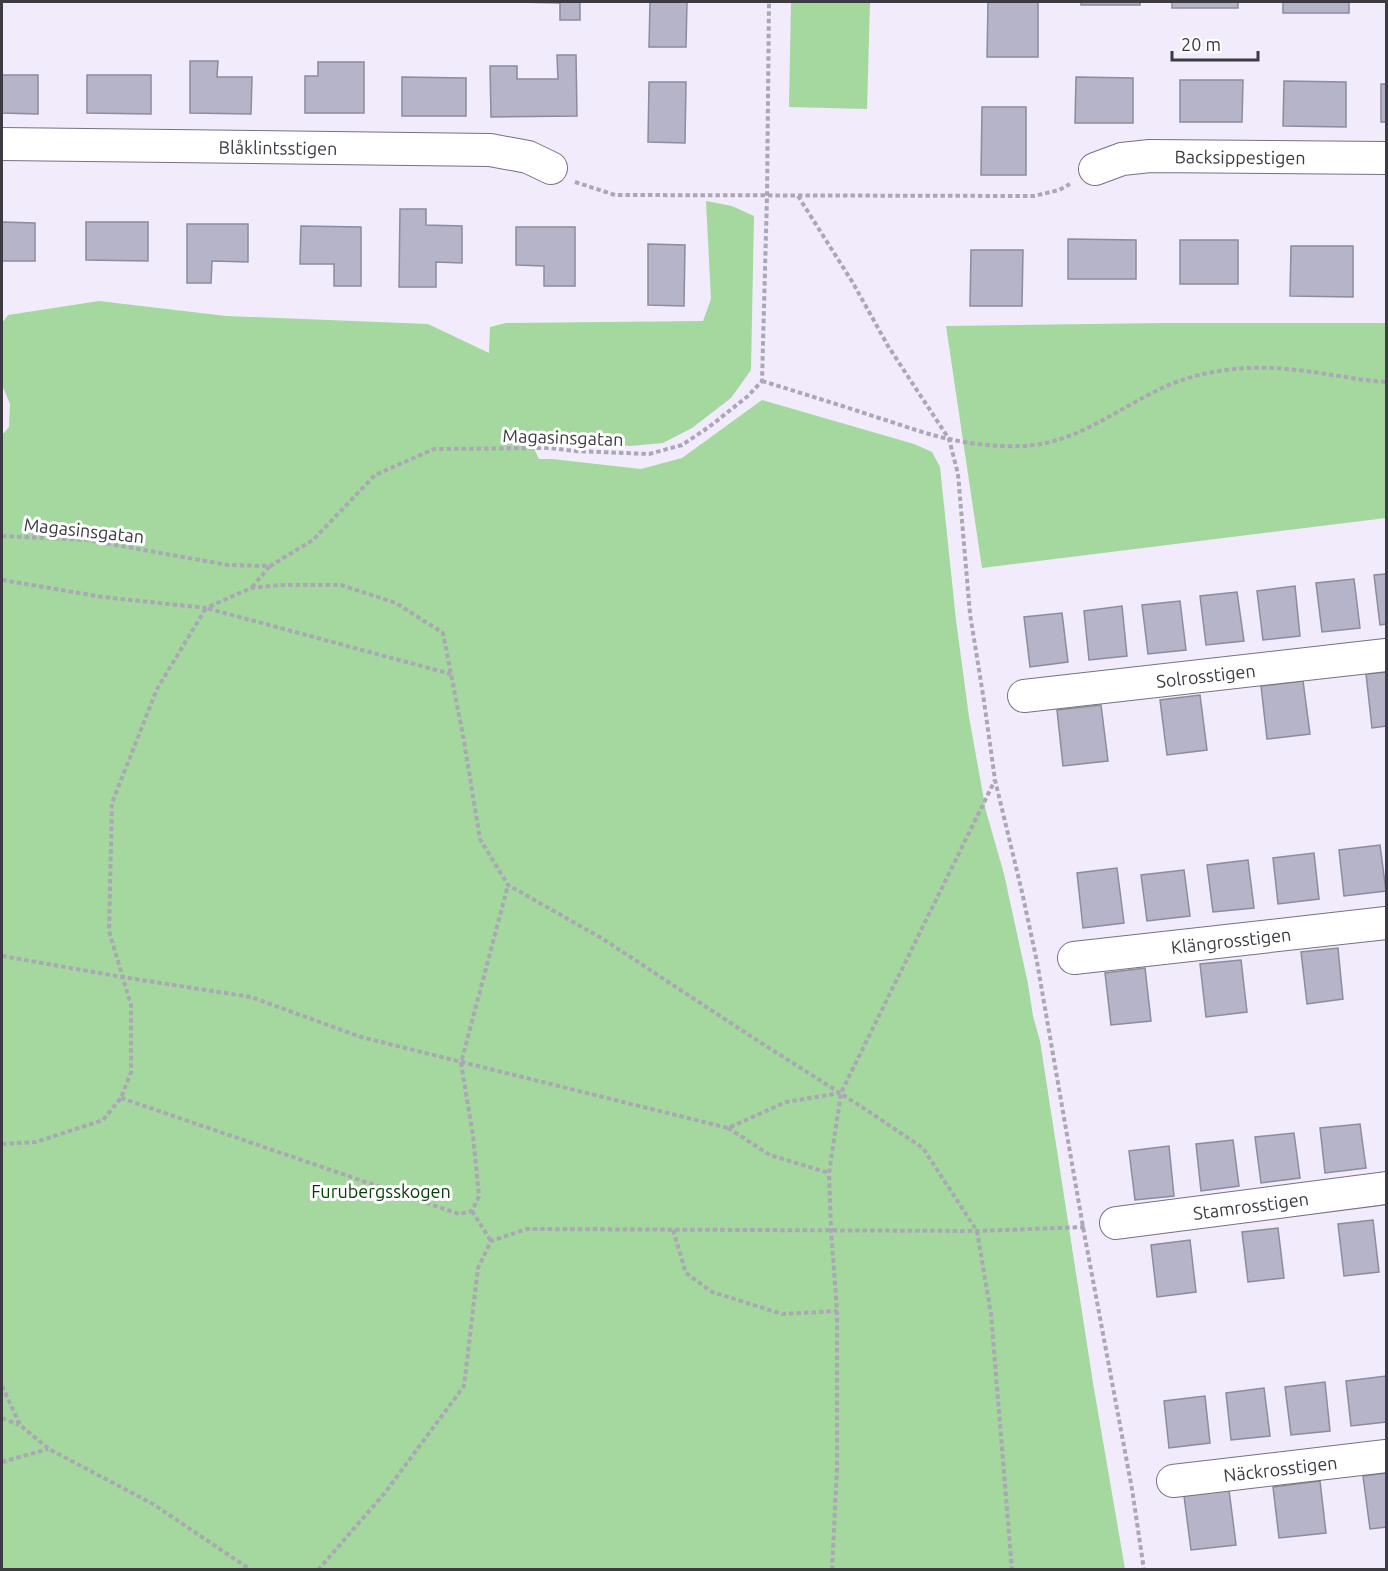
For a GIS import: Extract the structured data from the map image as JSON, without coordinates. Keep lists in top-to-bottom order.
{
  "streets": {
    "street": [
      "Blåklintsstigen",
      "Backsippestigen",
      "Solrosstigen",
      "Klängrosstigen",
      "Stamrosstigen",
      "Näckrosstigen"
    ],
    "path": ["Magasinsgatan"]
  },
  "parks": ["Furubergsskogen"],
  "scale_bar": "20 m"
}
